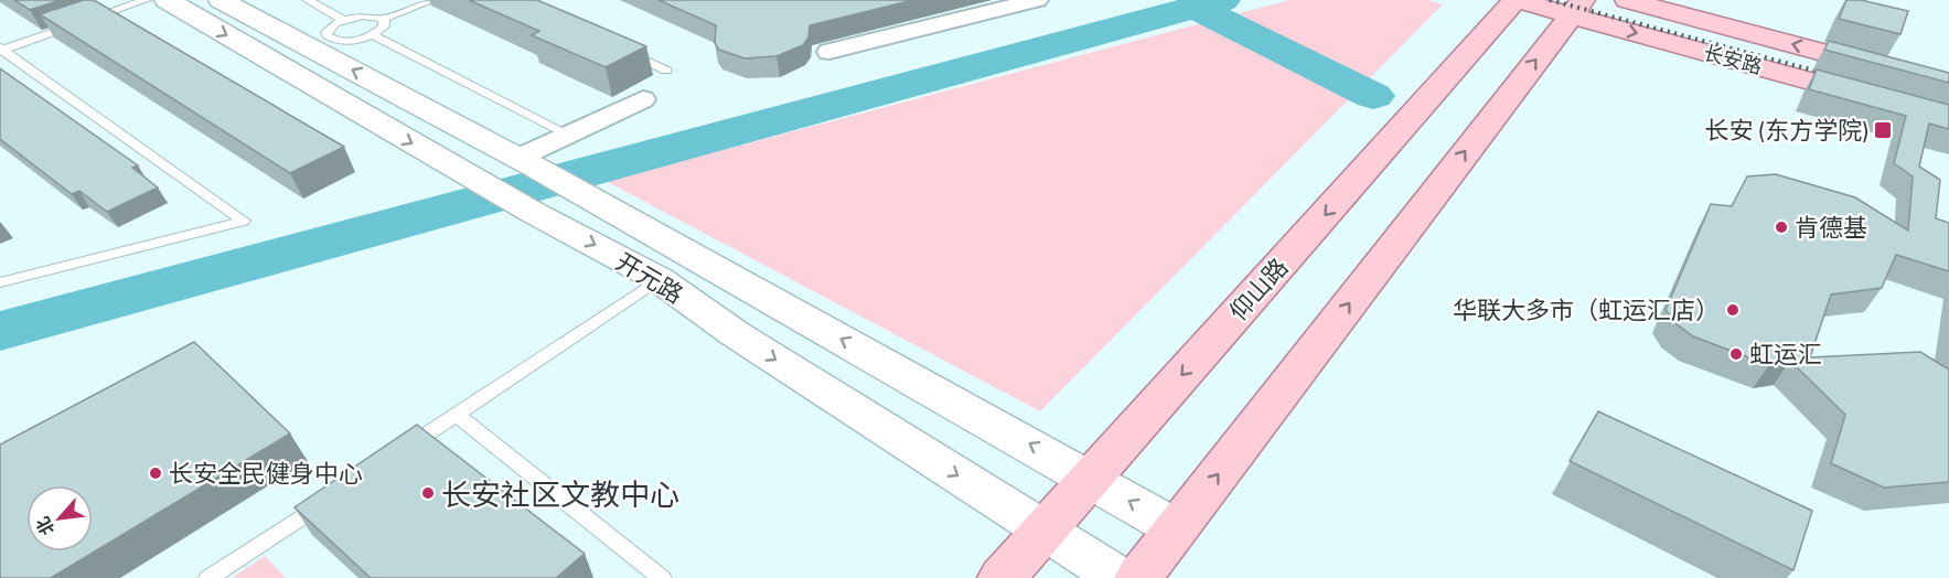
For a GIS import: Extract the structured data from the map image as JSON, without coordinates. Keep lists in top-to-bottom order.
{
  "streets": {
    "main road": ["长安路", "开元路", "仰山路"]
  },
  "crossings": [
    ["长安路", "仰山路"],
    ["开元路", "仰山路"]
  ],
  "places": {
    "transit": ["长安 (东方学院)"],
    "other": [
      "肯德基",
      "华联大多市（虹运汇店）",
      "虹运汇",
      "长安全民健身中心",
      "长安社区文教中心"
    ]
  },
  "north": "bottom left"
}
